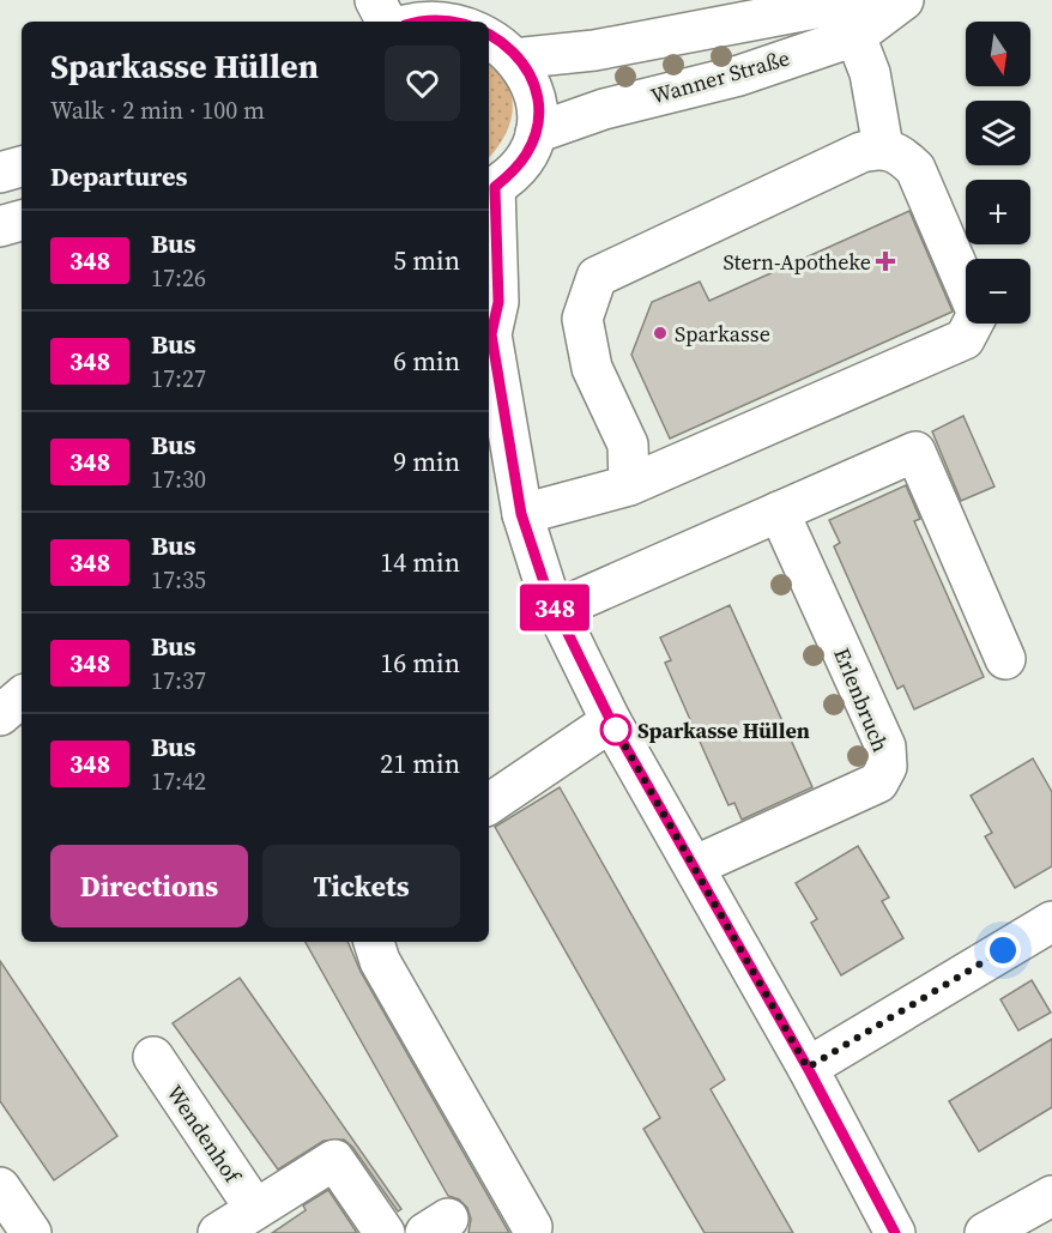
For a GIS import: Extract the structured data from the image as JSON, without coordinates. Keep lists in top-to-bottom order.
{
  "streets": {
    "street": ["Wanner Straße", "Erlenbruch", "Wendenhof"]
  },
  "places": {
    "health": ["Stern-Apotheke"],
    "other": ["Sparkasse", "Sparkasse Hüllen"]
  },
  "lines": ["bus line 348"],
  "north": "bottom",
  "page": {
    "on_map": "348",
    "map_buttons": ["+", "−"],
    "heading": [
      ["Sparkasse Hüllen", "Walk · 2 min · 100 m"],
      "Departures"
    ],
    "list": [
      {
        "mark": "348",
        "name": "Bus",
        "note": "17:26",
        "value": "5 min"
      },
      {
        "mark": "348",
        "name": "Bus",
        "note": "17:27",
        "value": "6 min"
      },
      {
        "mark": "348",
        "name": "Bus",
        "note": "17:30",
        "value": "9 min"
      },
      {
        "mark": "348",
        "name": "Bus",
        "note": "17:35",
        "value": "14 min"
      },
      {
        "mark": "348",
        "name": "Bus",
        "note": "17:37",
        "value": "16 min"
      },
      {
        "mark": "348",
        "name": "Bus",
        "note": "17:42",
        "value": "21 min"
      }
    ],
    "buttons": ["Directions", "Tickets"]
  }
}
